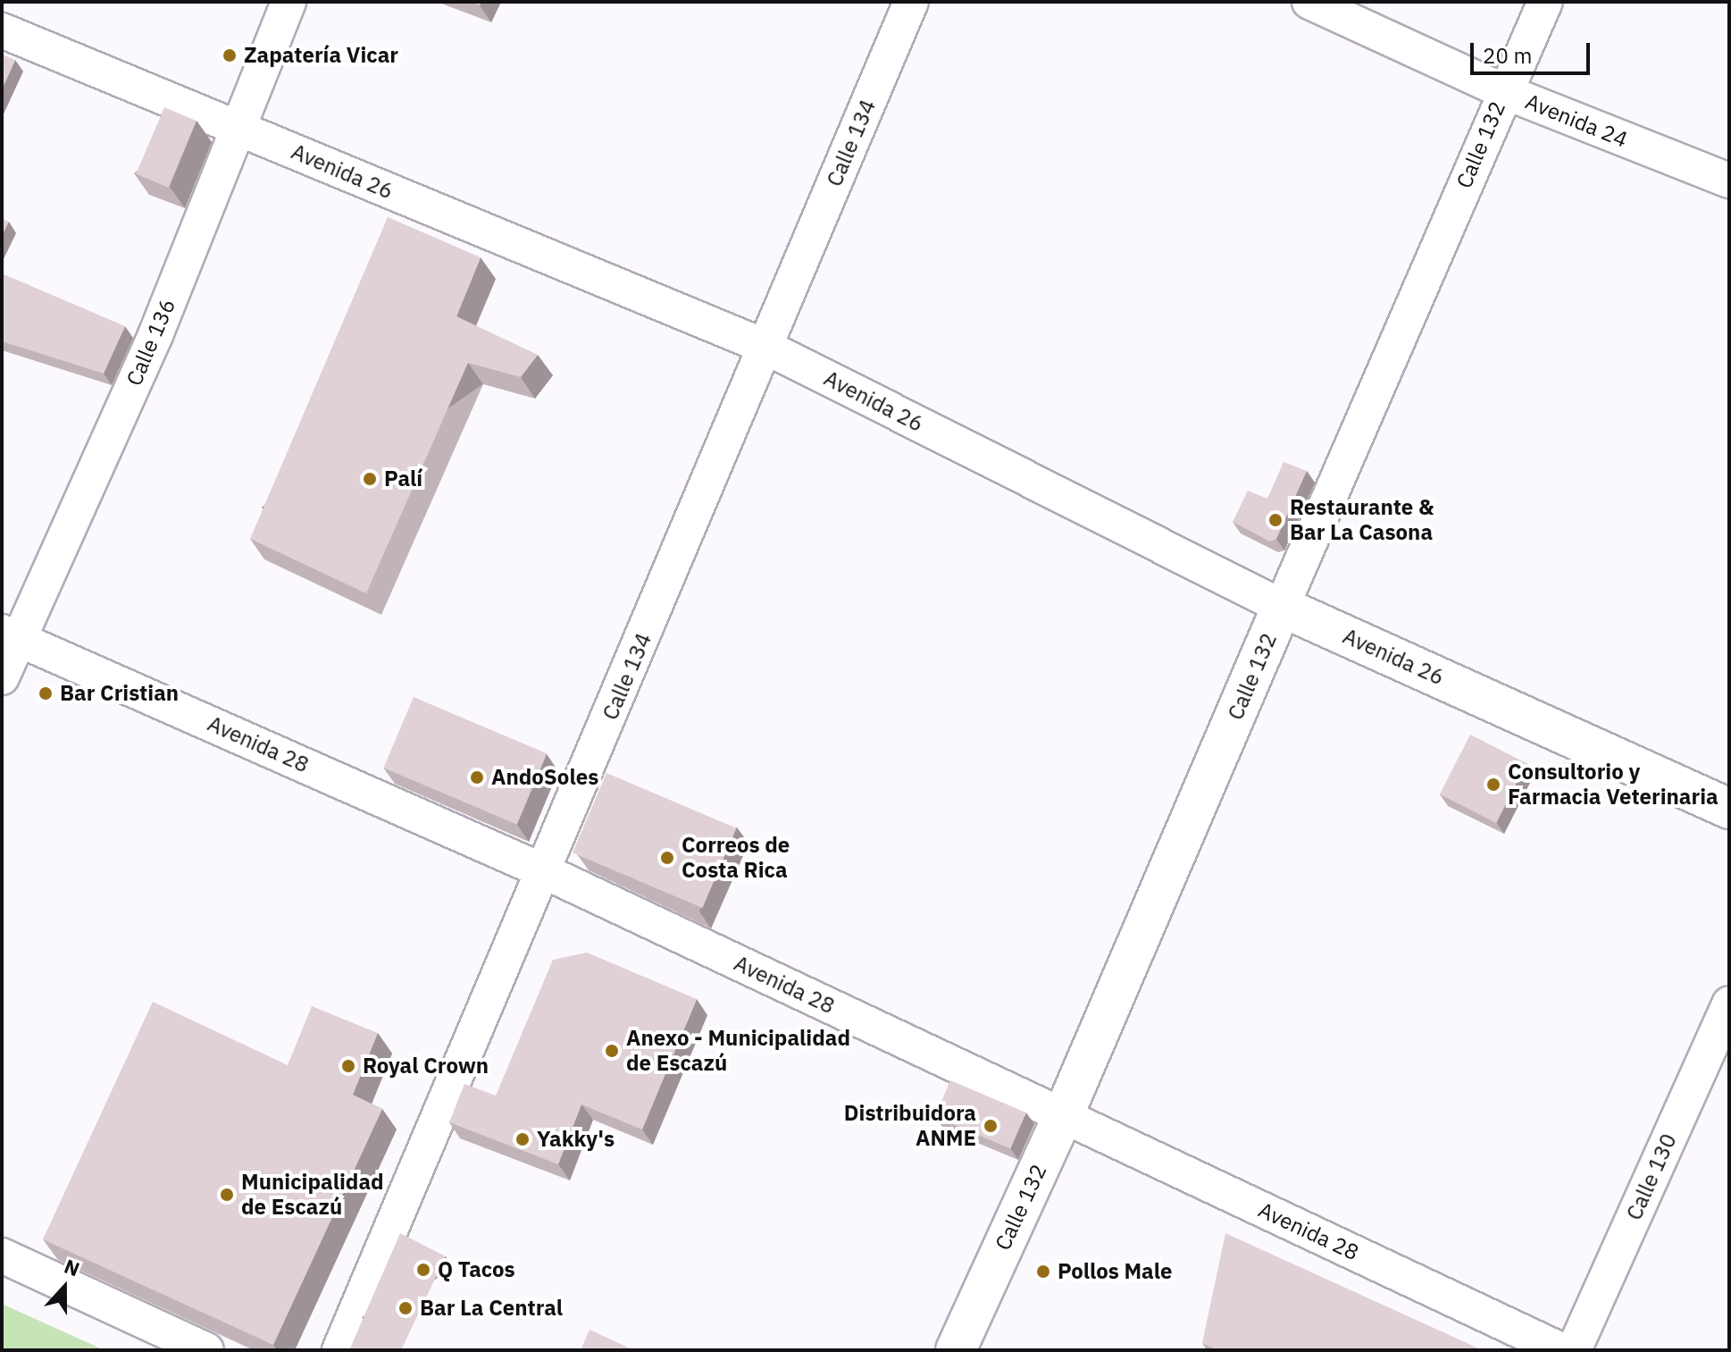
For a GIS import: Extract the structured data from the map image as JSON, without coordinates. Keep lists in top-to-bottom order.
{
  "streets": {
    "main road": ["Calle 132", "Avenida 26"],
    "street": [
      "Avenida 24",
      "Calle 134",
      "Calle 136",
      "Avenida 28",
      "Calle 130"
    ]
  },
  "crossings": [
    ["Avenida 24", "Calle 132"],
    ["Calle 134", "Avenida 26"],
    ["Calle 134", "Avenida 28"],
    ["Calle 132", "Avenida 26"],
    ["Calle 132", "Avenida 28"],
    ["Avenida 26", "Calle 136"],
    ["Calle 136", "Avenida 28"]
  ],
  "places": [
    "Zapatería Vicar",
    "Palí",
    "Restaurante & Bar La Casona",
    "Bar Cristian",
    "AndoSoles",
    "Consultorio y Farmacia Veterinaria",
    "Correos de Costa Rica",
    "Anexo - Municipalidad de Escazú",
    "Royal Crown",
    "Distribuidora ANME",
    "Yakky's",
    "Municipalidad de Escazú",
    "Q Tacos",
    "Pollos Male",
    "Bar La Central"
  ],
  "scale_bar": "20 m",
  "north": "top"
}
